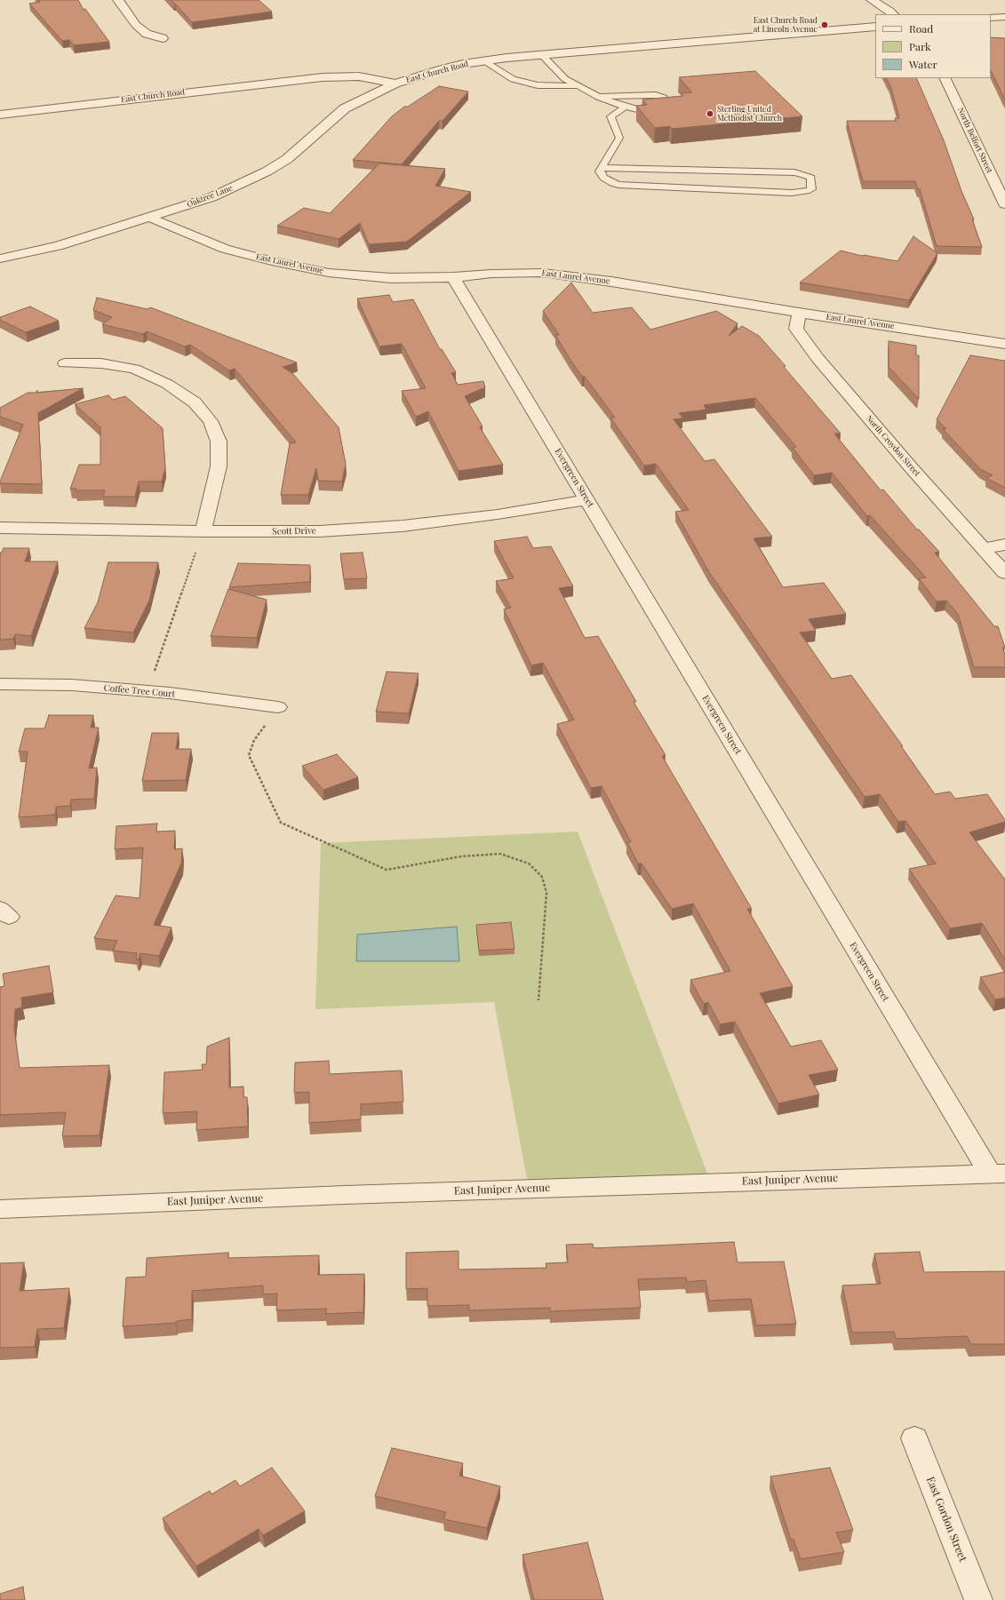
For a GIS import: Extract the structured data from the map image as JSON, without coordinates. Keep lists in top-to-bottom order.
{
  "streets": {
    "street": [
      "East Church Road",
      "North Belfort Street",
      "Oaktree Lane",
      "East Laurel Avenue",
      "North Croydon Street",
      "Evergreen Street",
      "Scott Drive",
      "Coffee Tree Court",
      "East Juniper Avenue",
      "East Gordon Street"
    ]
  },
  "crossings": [
    ["East Church Road", "Oaktree Lane"],
    ["Oaktree Lane", "East Laurel Avenue"],
    ["East Laurel Avenue", "North Croydon Street"],
    ["East Laurel Avenue", "Evergreen Street"],
    ["Evergreen Street", "Scott Drive"],
    ["Evergreen Street", "East Juniper Avenue"]
  ],
  "places": ["East Church Road at Lincoln Avenue", "Sterling United Methodist Church"],
  "legend": ["Road", "Park", "Water"]
}
